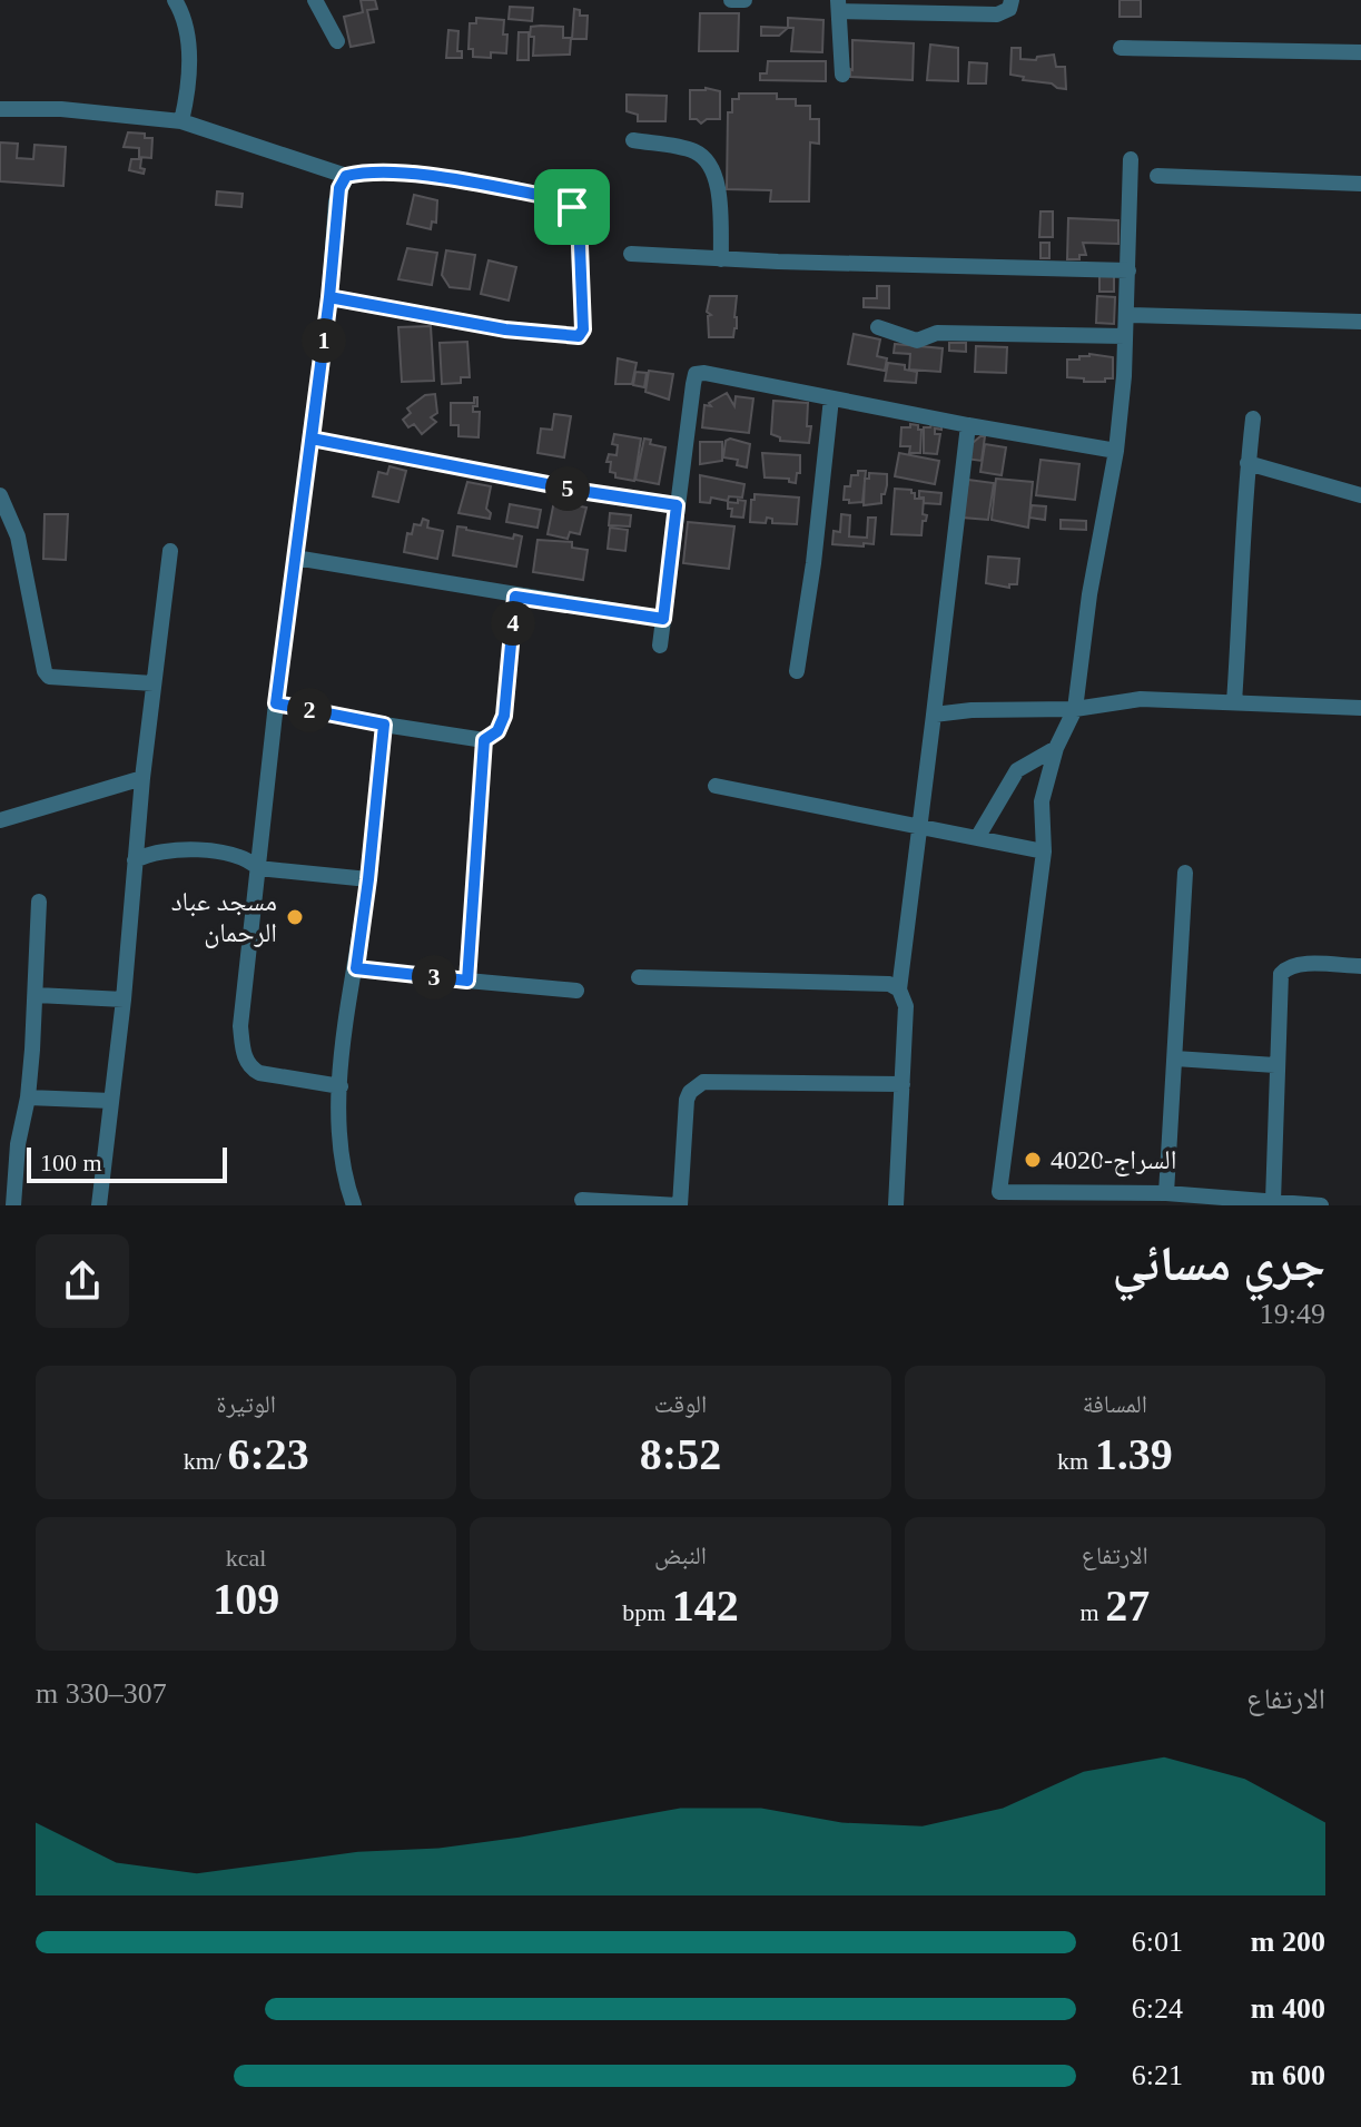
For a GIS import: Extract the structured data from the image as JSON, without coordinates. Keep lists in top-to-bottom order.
{
  "places": ["مسجد عباد الرحمان", "السراج-4020"],
  "scale_bar": "100 m",
  "page": {
    "pins": [
      "1",
      "5",
      "4",
      "2",
      "3"
    ],
    "scale": "100 m",
    "heading": ["جري مسائي", "19:49"],
    "stats": [
      ["المسافة", "1.39 km"],
      ["الوقت", "8:52"],
      ["الوتيرة", "6:23 /km"],
      ["الارتفاع", "27 m"],
      ["النبض", "142 bpm"],
      ["kcal", "109"]
    ],
    "chart": ["الارتفاع", "307–330 m"],
    "list": [
      {
        "name": "200 m",
        "note": "6:01"
      },
      {
        "name": "400 m",
        "note": "6:24"
      },
      {
        "name": "600 m",
        "note": "6:21"
      }
    ]
  }
}
